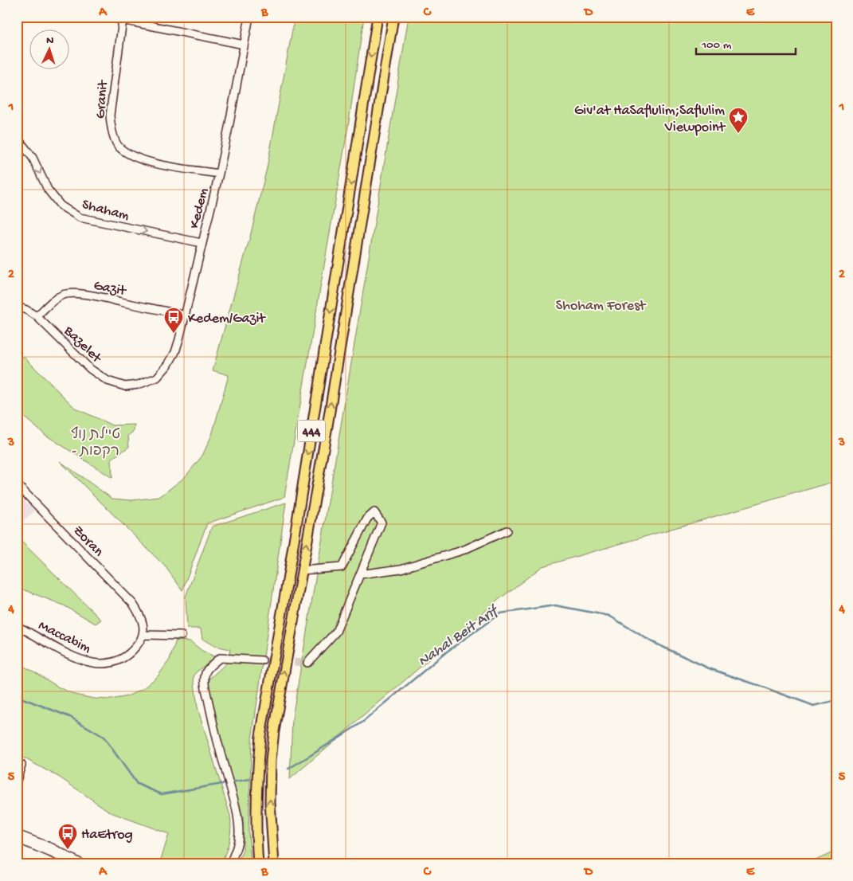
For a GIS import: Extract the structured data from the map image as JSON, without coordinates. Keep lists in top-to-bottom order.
{
  "streets": {
    "main road": ["444"],
    "street": [
      "Granit",
      "Kedem",
      "Shaham",
      "Gazit",
      "Bazelet",
      "Zoran",
      "Maccabim"
    ]
  },
  "crossings": [
    ["Granit", "Kedem"],
    ["Kedem", "Shaham"],
    ["Kedem", "Gazit"],
    ["Kedem", "Bazelet"],
    ["Gazit", "Bazelet"],
    ["Zoran", "Maccabim"]
  ],
  "one_way": ["Shaham"],
  "water": ["Nahal Beit Arif"],
  "parks": ["Shoham Forest", "טיילת נוף - רקפות"],
  "places": {
    "place": ["Giv'at HaSaflulim;Saflulim Viewpoint"],
    "bus stop": ["Kedem/Gazit", "HaEtrog"]
  },
  "scale_bar": "100 m",
  "north": "top",
  "grid": {
    "columns": [
      "A",
      "B",
      "C",
      "D",
      "E"
    ],
    "rows": [
      "1",
      "2",
      "3",
      "4",
      "5"
    ]
  }
}
